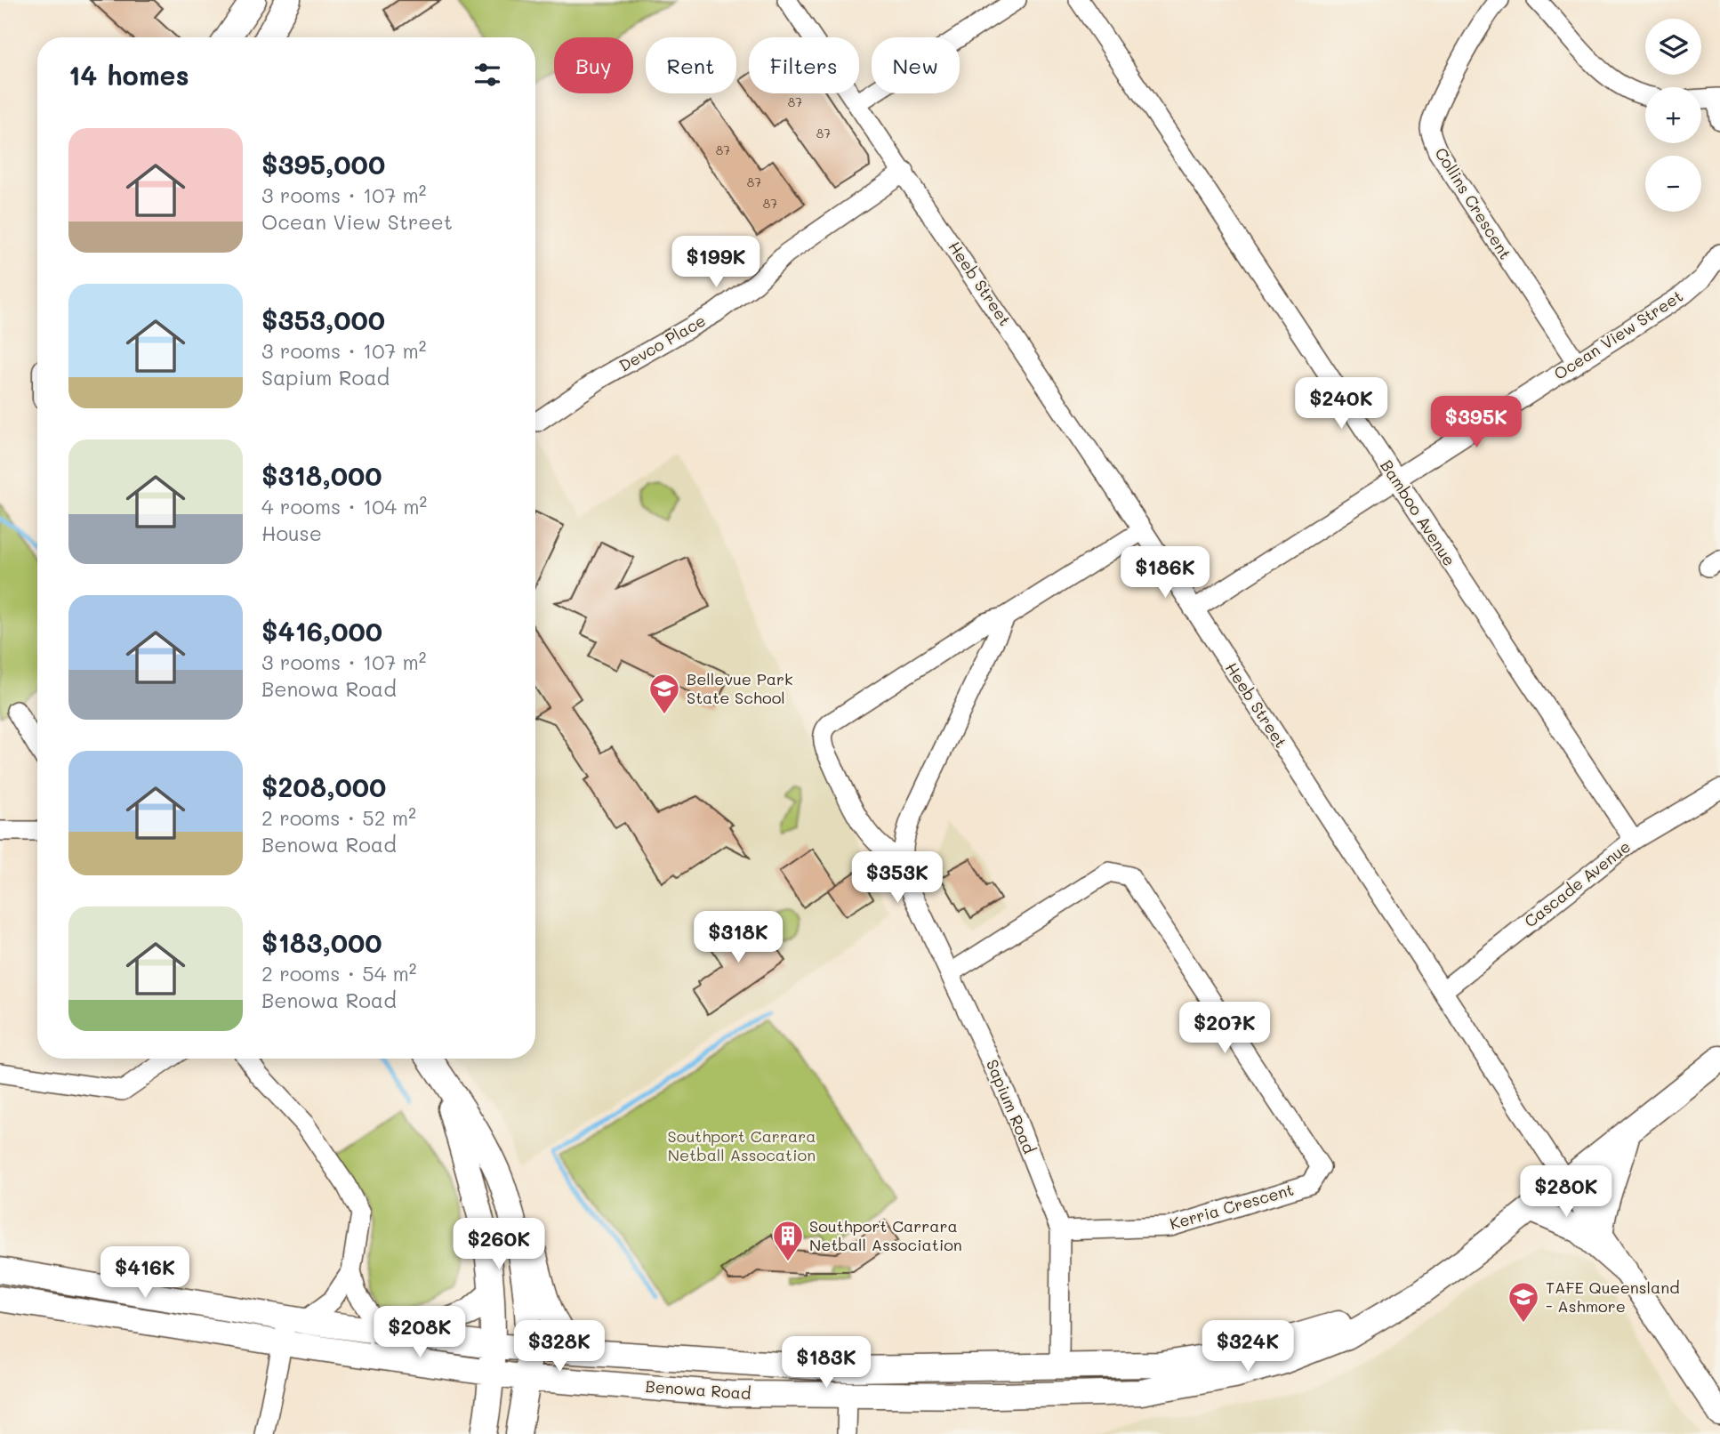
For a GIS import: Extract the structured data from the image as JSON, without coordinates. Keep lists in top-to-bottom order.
{
  "streets": {
    "main road": ["Benowa Road"],
    "street": [
      "Collins Crescent",
      "Heeb Street",
      "Ocean View Street",
      "Devco Place",
      "Bamboo Avenue",
      "Cascade Avenue",
      "Sapium Road",
      "Kerria Crescent"
    ]
  },
  "crossings": [
    ["Collins Crescent", "Ocean View Street"],
    ["Heeb Street", "Ocean View Street"],
    ["Heeb Street", "Devco Place"],
    ["Heeb Street", "Cascade Avenue"],
    ["Heeb Street", "Benowa Road"],
    ["Ocean View Street", "Bamboo Avenue"],
    ["Bamboo Avenue", "Cascade Avenue"],
    ["Sapium Road", "Kerria Crescent"],
    ["Sapium Road", "Benowa Road"]
  ],
  "parks": ["Southport Carrara Netball Assocation"],
  "places": {
    "school or university": ["Bellevue Park State School", "TAFE Queensland - Ashmore"],
    "building": ["Southport Carrara Netball Association"]
  },
  "house_numbers": [
    "87",
    "87",
    "87",
    "87",
    "87"
  ],
  "page": {
    "map_buttons": ["+", "−"],
    "chip": [
      "Buy",
      "Rent",
      "Filters",
      "New"
    ],
    "heading": "14 homes",
    "list": [
      {
        "name": "$395,000",
        "note": "3 rooms · 107 m² · Ocean View Street"
      },
      {
        "name": "$353,000",
        "note": "3 rooms · 107 m² · Sapium Road"
      },
      {
        "name": "$318,000",
        "note": "4 rooms · 104 m² · House"
      },
      {
        "name": "$416,000",
        "note": "3 rooms · 107 m² · Benowa Road"
      },
      {
        "name": "$208,000",
        "note": "2 rooms · 52 m² · Benowa Road"
      },
      {
        "name": "$183,000",
        "note": "2 rooms · 54 m² · Benowa Road"
      }
    ],
    "price": [
      "$199K",
      "$240K",
      "$395K",
      "$186K",
      "$353K",
      "$318K",
      "$207K",
      "$280K",
      "$260K",
      "$416K",
      "$208K",
      "$328K",
      "$324K",
      "$183K"
    ]
  }
}
